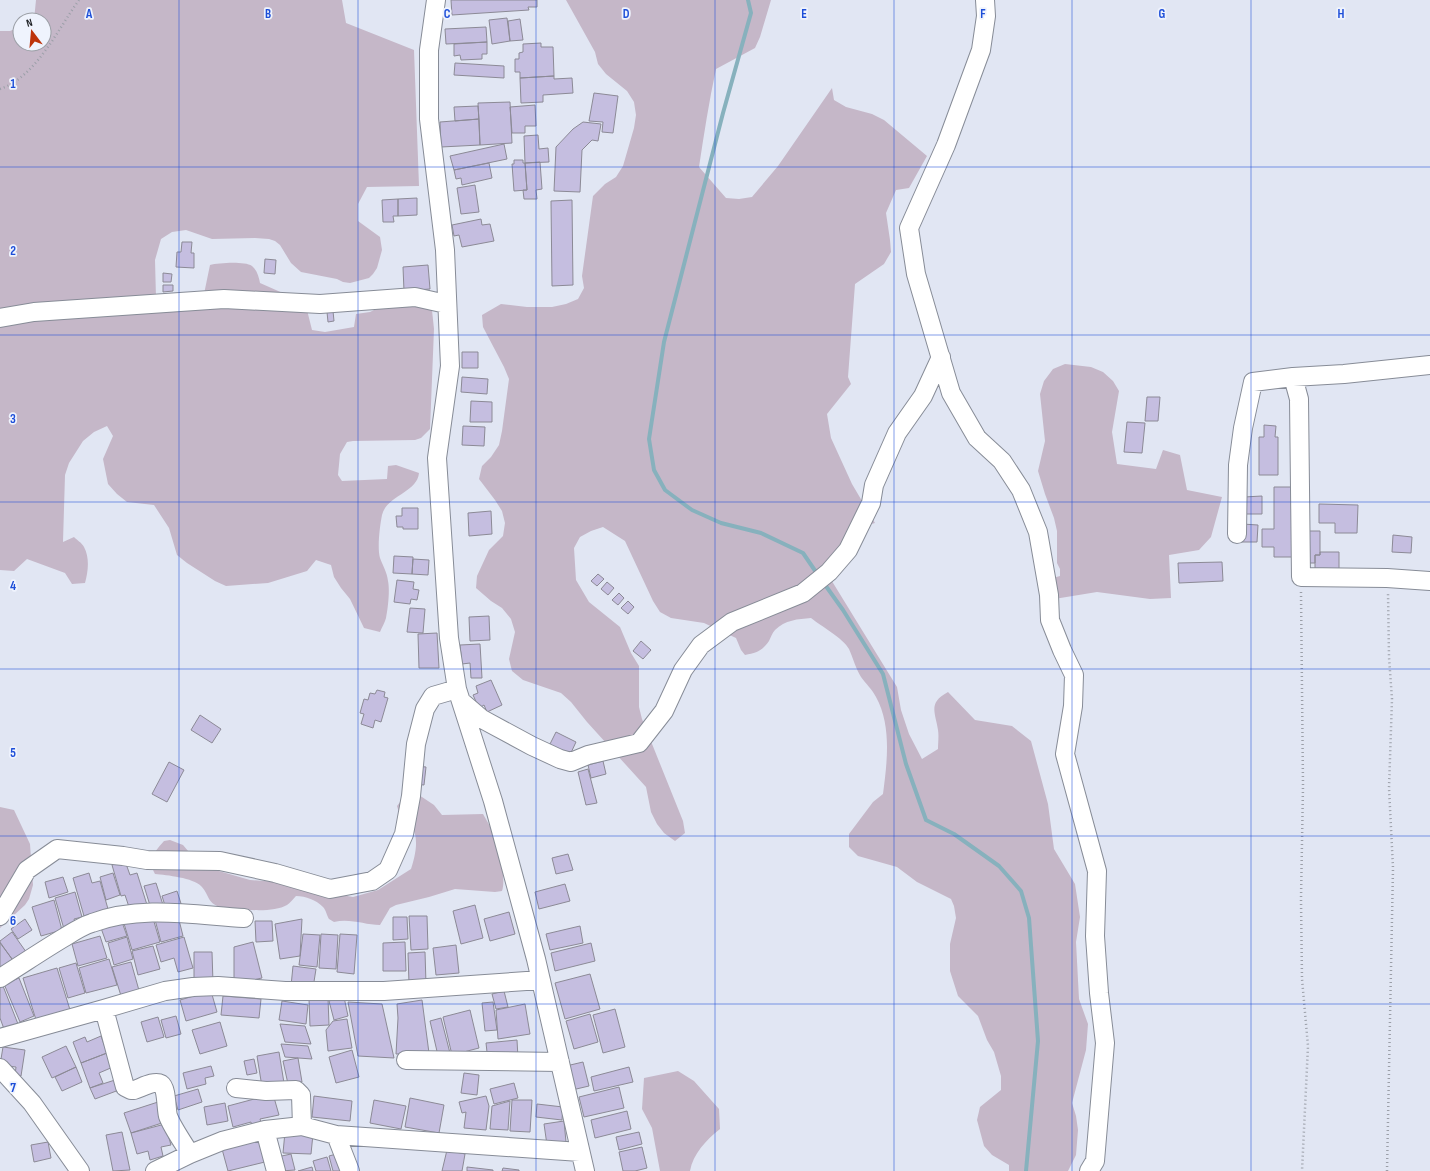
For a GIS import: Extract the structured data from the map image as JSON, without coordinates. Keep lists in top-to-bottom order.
{
  "north": "top",
  "grid": {
    "columns": [
      "A",
      "B",
      "C",
      "D",
      "E",
      "F",
      "G",
      "H"
    ],
    "rows": [
      "1",
      "2",
      "3",
      "4",
      "5",
      "6",
      "7"
    ]
  }
}
